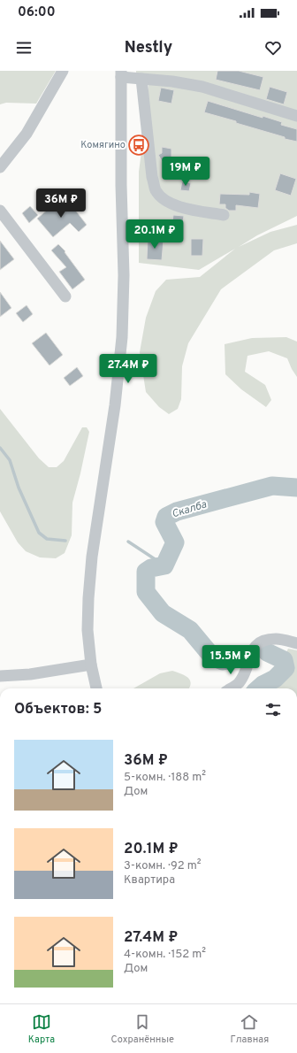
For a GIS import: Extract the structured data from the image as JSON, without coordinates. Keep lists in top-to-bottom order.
{
  "water": ["Скалба"],
  "places": {
    "bus stop": ["Комягино"]
  },
  "page": {
    "status": "06:00",
    "header": "Nestly",
    "price": [
      "19M ₽",
      "36M ₽",
      "20.1M ₽",
      "27.4M ₽",
      "15.5M ₽"
    ],
    "heading": "Объектов: 5",
    "list": [
      {
        "name": "36M ₽",
        "note": "5-комн. · 188 m² · Дом"
      },
      {
        "name": "20.1M ₽",
        "note": "3-комн. · 92 m² · Квартира"
      },
      {
        "name": "27.4M ₽",
        "note": "4-комн. · 152 m² · Дом"
      }
    ],
    "tabs": ["Карта", "Сохранённые", "Главная"]
  }
}
